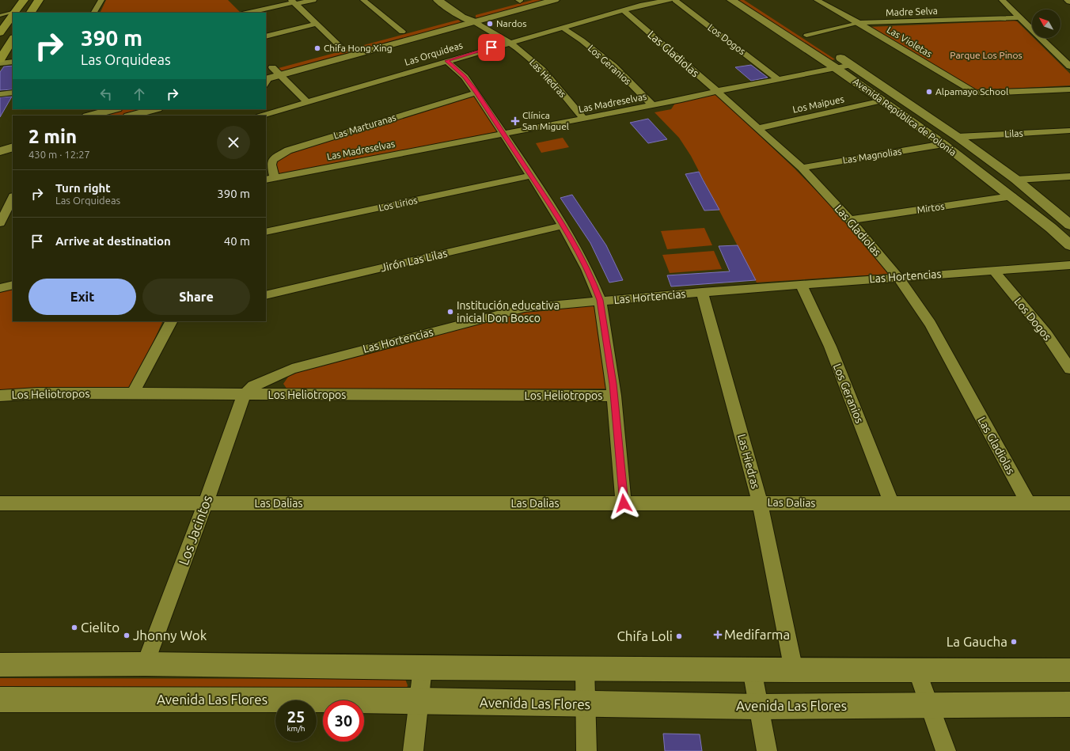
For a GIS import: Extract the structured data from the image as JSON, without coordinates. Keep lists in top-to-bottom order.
{
  "streets": {
    "main road": ["Avenida República de Polonia", "Avenida Las Flores"],
    "street": [
      "Madre Selva",
      "Los Dogos",
      "Las Violetas",
      "Las Orquideas",
      "Las Gladiolas",
      "Los Geranios",
      "Las Hiedras",
      "Las Madreselvas",
      "Los Maipues",
      "Las Marturanas",
      "Lilas",
      "Las Magnolias",
      "Los Lirios",
      "Mirtos",
      "Jirón Las Lilas",
      "Las Hortencias",
      "Los Heliotropos",
      "Las Dalias",
      "Los Jacintos"
    ]
  },
  "crossings": [
    ["Madre Selva", "Las Violetas"],
    ["Los Dogos", "Las Madreselvas"],
    ["Los Dogos", "Las Hortencias"],
    ["Las Orquideas", "Las Gladiolas"],
    ["Las Orquideas", "Los Geranios"],
    ["Las Orquideas", "Las Hiedras"],
    ["Las Gladiolas", "Las Madreselvas"],
    ["Las Gladiolas", "Los Maipues"],
    ["Las Gladiolas", "Las Magnolias"],
    ["Las Gladiolas", "Mirtos"],
    ["Las Gladiolas", "Las Hortencias"],
    ["Las Gladiolas", "Las Dalias"],
    ["Los Geranios", "Las Madreselvas"],
    ["Los Geranios", "Las Hortencias"],
    ["Los Geranios", "Las Dalias"],
    ["Las Hiedras", "Las Madreselvas"],
    ["Las Hiedras", "Las Hortencias"],
    ["Las Hiedras", "Las Dalias"],
    ["Las Madreselvas", "Avenida República de Polonia"],
    ["Las Madreselvas", "Las Marturanas"],
    ["Los Maipues", "Avenida República de Polonia"],
    ["Avenida República de Polonia", "Lilas"],
    ["Avenida República de Polonia", "Las Magnolias"],
    ["Avenida República de Polonia", "Mirtos"],
    ["Las Hortencias", "Los Heliotropos"],
    ["Las Hortencias", "Los Jacintos"],
    ["Los Heliotropos", "Los Jacintos"],
    ["Las Dalias", "Los Jacintos"]
  ],
  "parks": ["Parque Los Pinos"],
  "places": {
    "other": [
      "Nardos",
      "Chifa Hong Xing",
      "Alpamayo School",
      "Institución educativa inicial Don Bosco",
      "Cielito",
      "Jhonny Wok",
      "Chifa Loli",
      "La Gaucha"
    ],
    "health": ["Clínica San Miguel", "Medifarma"]
  },
  "north": "top left",
  "page": {
    "turn": ["390 m", "Las Orquideas"],
    "heading": ["2 min", "430 m · 12:27"],
    "list": [
      {
        "name": "Turn right",
        "note": "Las Orquideas",
        "value": "390 m"
      },
      {
        "name": "Arrive at destination",
        "value": "40 m"
      }
    ],
    "buttons": ["Exit", "Share"],
    "speed": "25 km/h",
    "limit": "30"
  }
}
